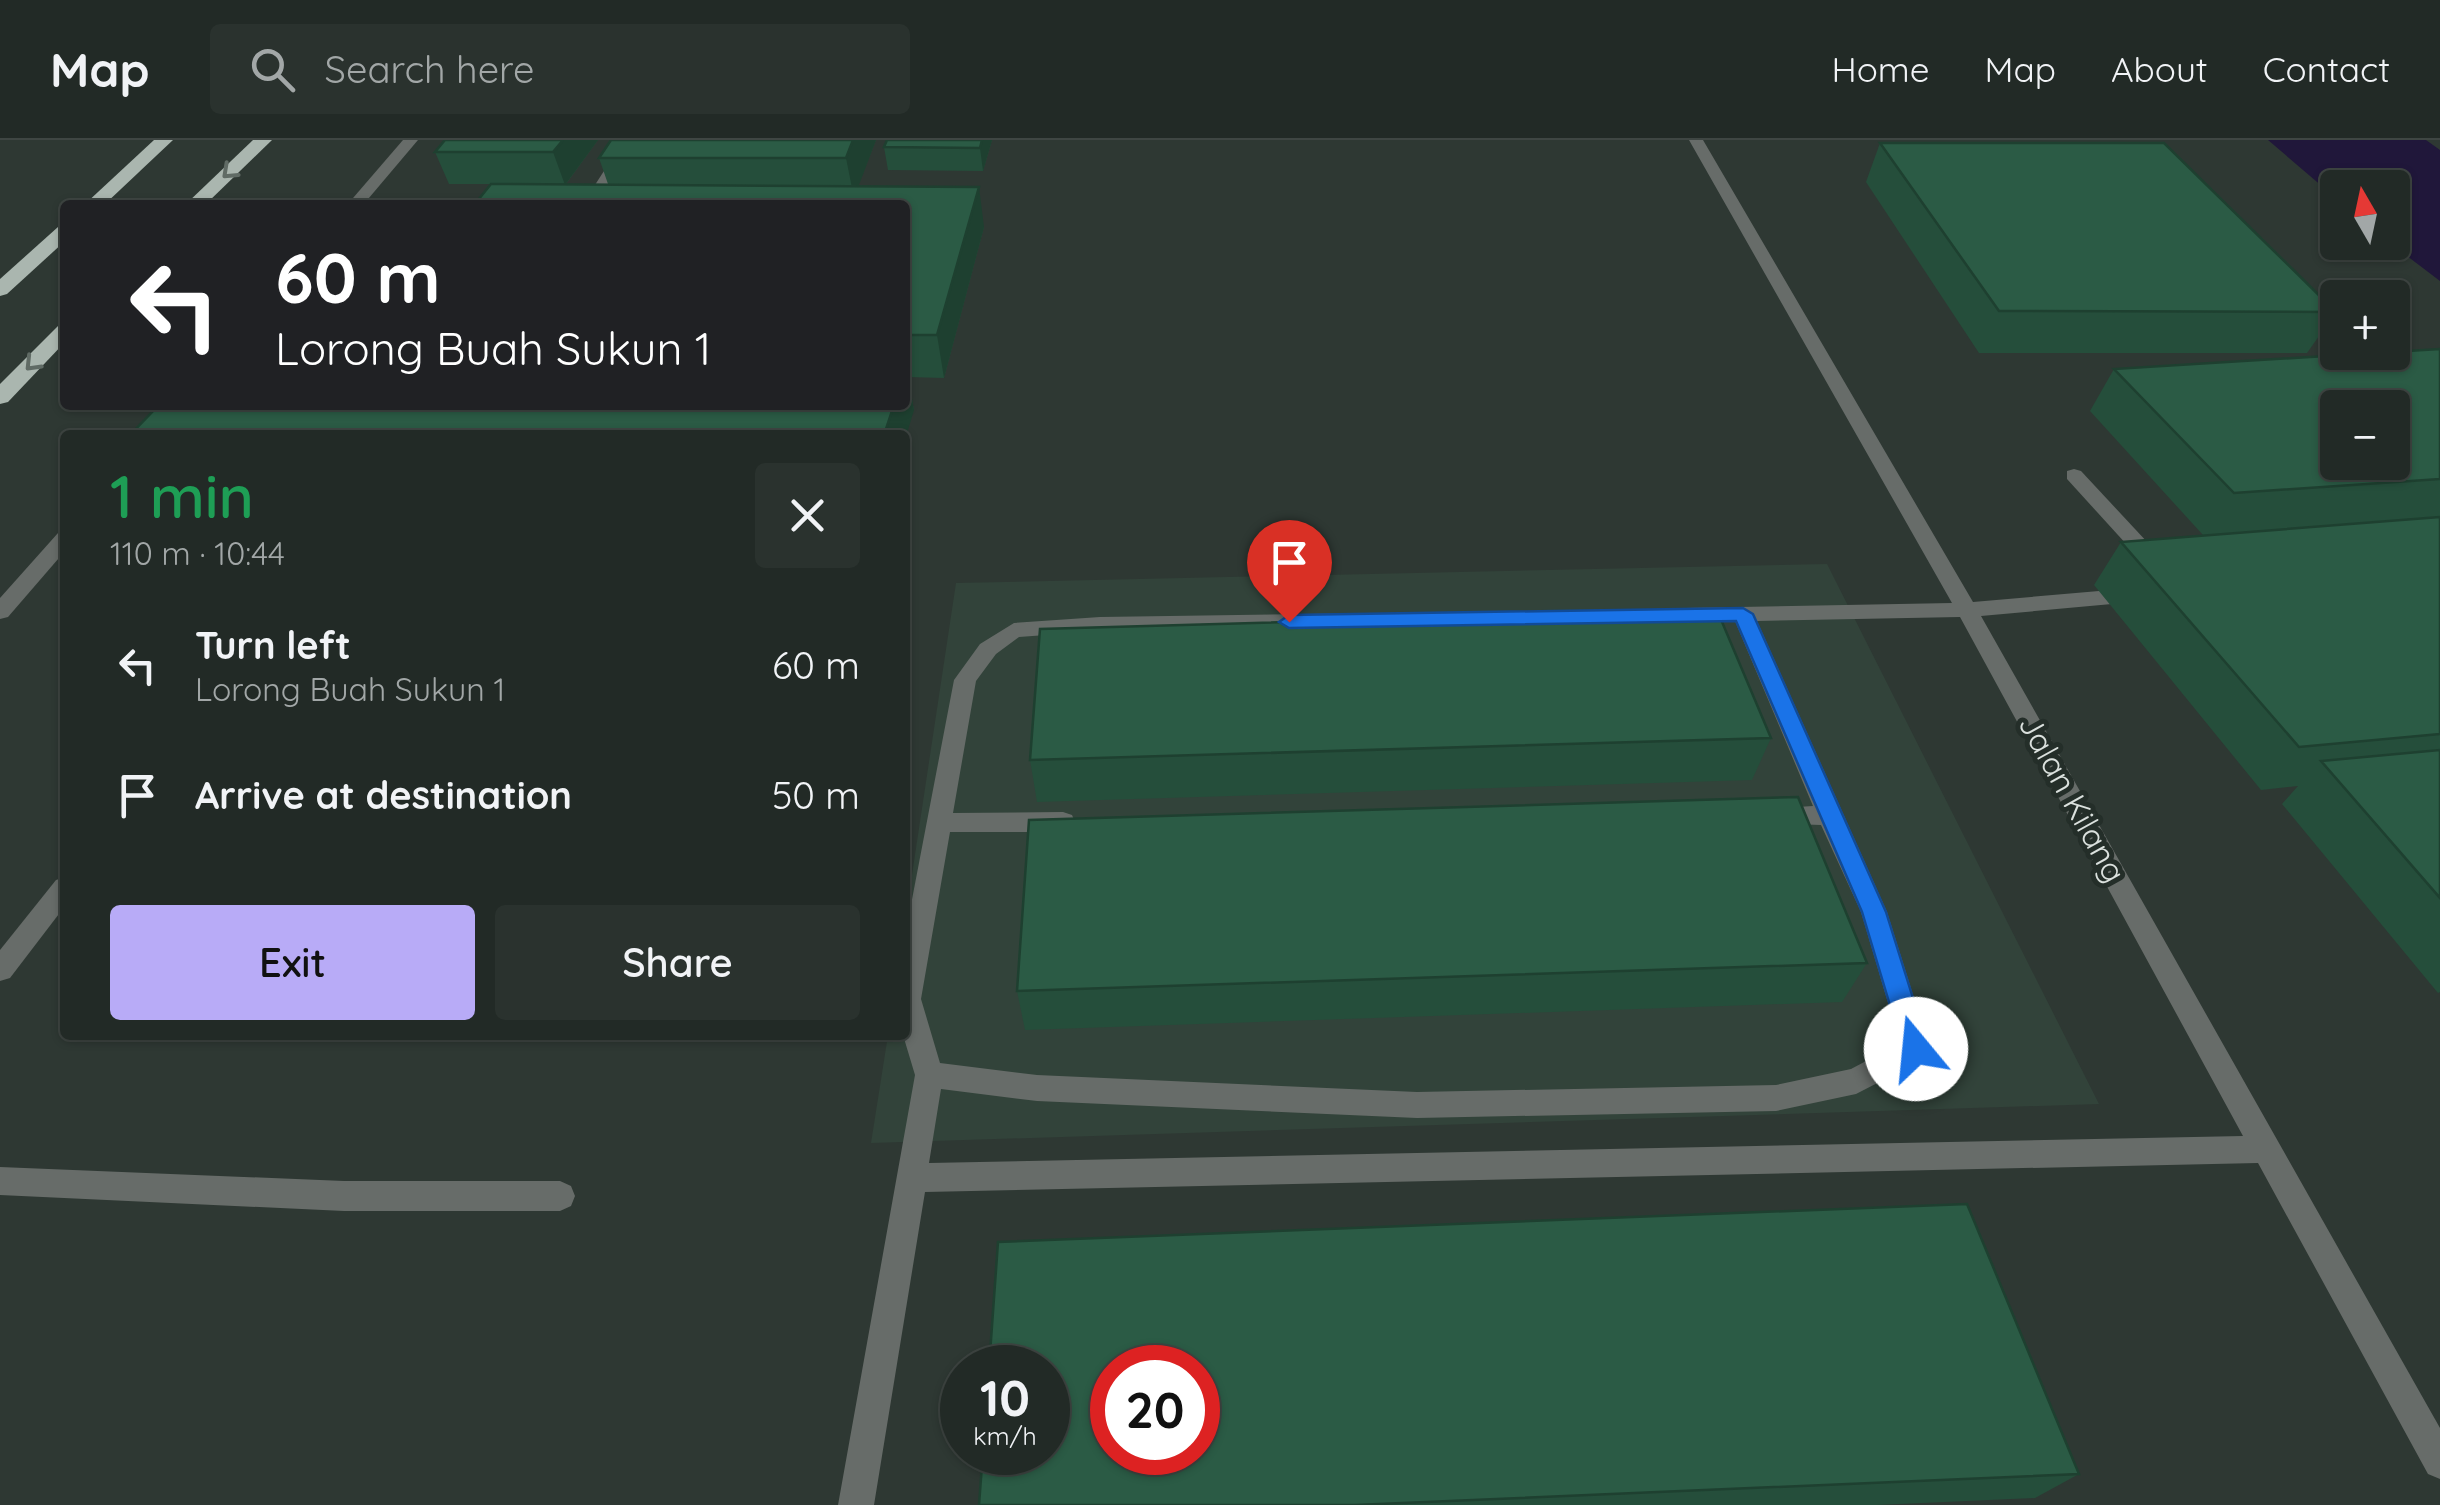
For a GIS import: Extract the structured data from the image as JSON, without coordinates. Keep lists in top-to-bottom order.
{
  "streets": {
    "street": ["Jalan Kilang"]
  },
  "north": "top",
  "page": {
    "header": "Map",
    "search": "Search here",
    "nav": [
      "Home",
      "Map",
      "About",
      "Contact"
    ],
    "map_buttons": ["+", "−"],
    "turn": ["60 m", "Lorong Buah Sukun 1"],
    "heading": ["1 min", "110 m · 10:44"],
    "list": [
      {
        "name": "Turn left",
        "note": "Lorong Buah Sukun 1",
        "value": "60 m"
      },
      {
        "name": "Arrive at destination",
        "value": "50 m"
      }
    ],
    "buttons": ["Exit", "Share"],
    "speed": "10 km/h",
    "limit": "20"
  }
}
